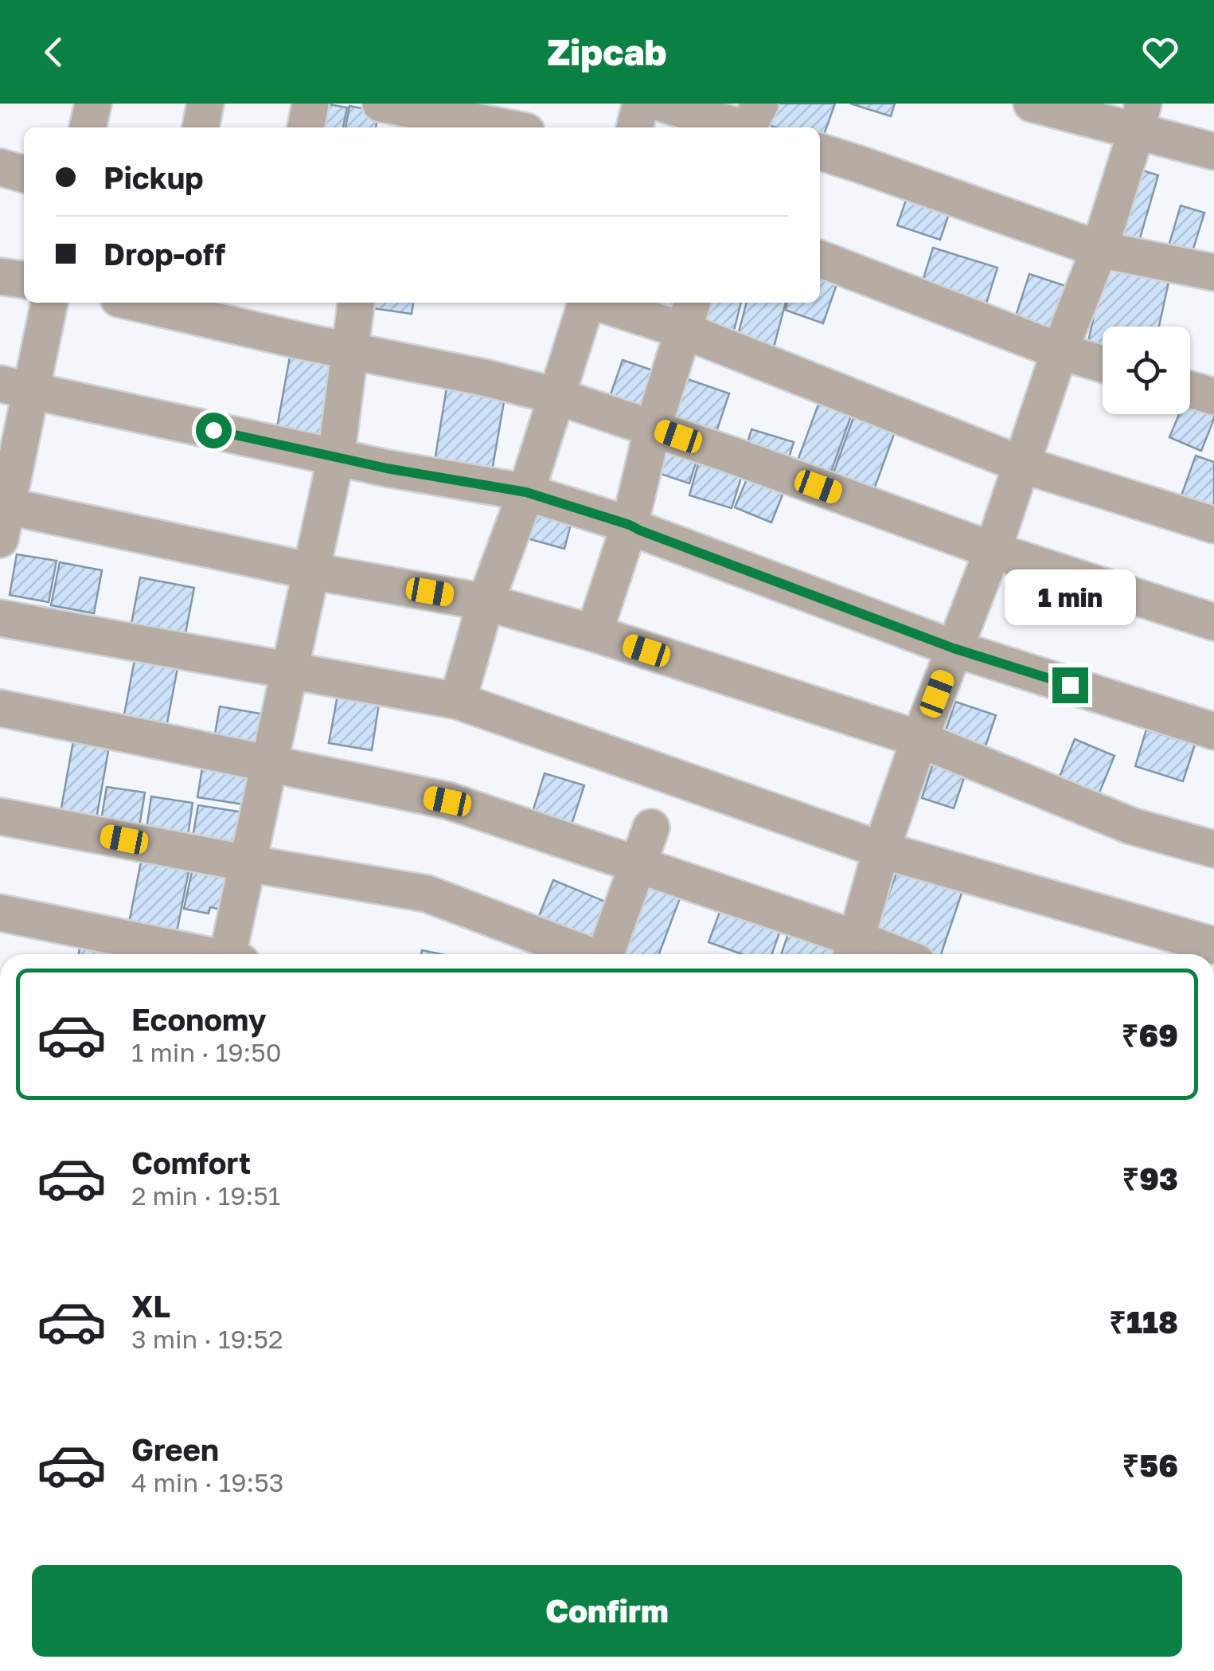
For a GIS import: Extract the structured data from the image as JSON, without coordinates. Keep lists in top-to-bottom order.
{
  "page": {
    "header": "Zipcab",
    "banner": ["Pickup", "Drop-off"],
    "bubble": "1 min",
    "list": [
      {
        "name": "Economy",
        "note": "1 min · 19:50",
        "value": "₹69"
      },
      {
        "name": "Comfort",
        "note": "2 min · 19:51",
        "value": "₹93"
      },
      {
        "name": "XL",
        "note": "3 min · 19:52",
        "value": "₹118"
      },
      {
        "name": "Green",
        "note": "4 min · 19:53",
        "value": "₹56"
      }
    ],
    "buttons": "Confirm"
  }
}
